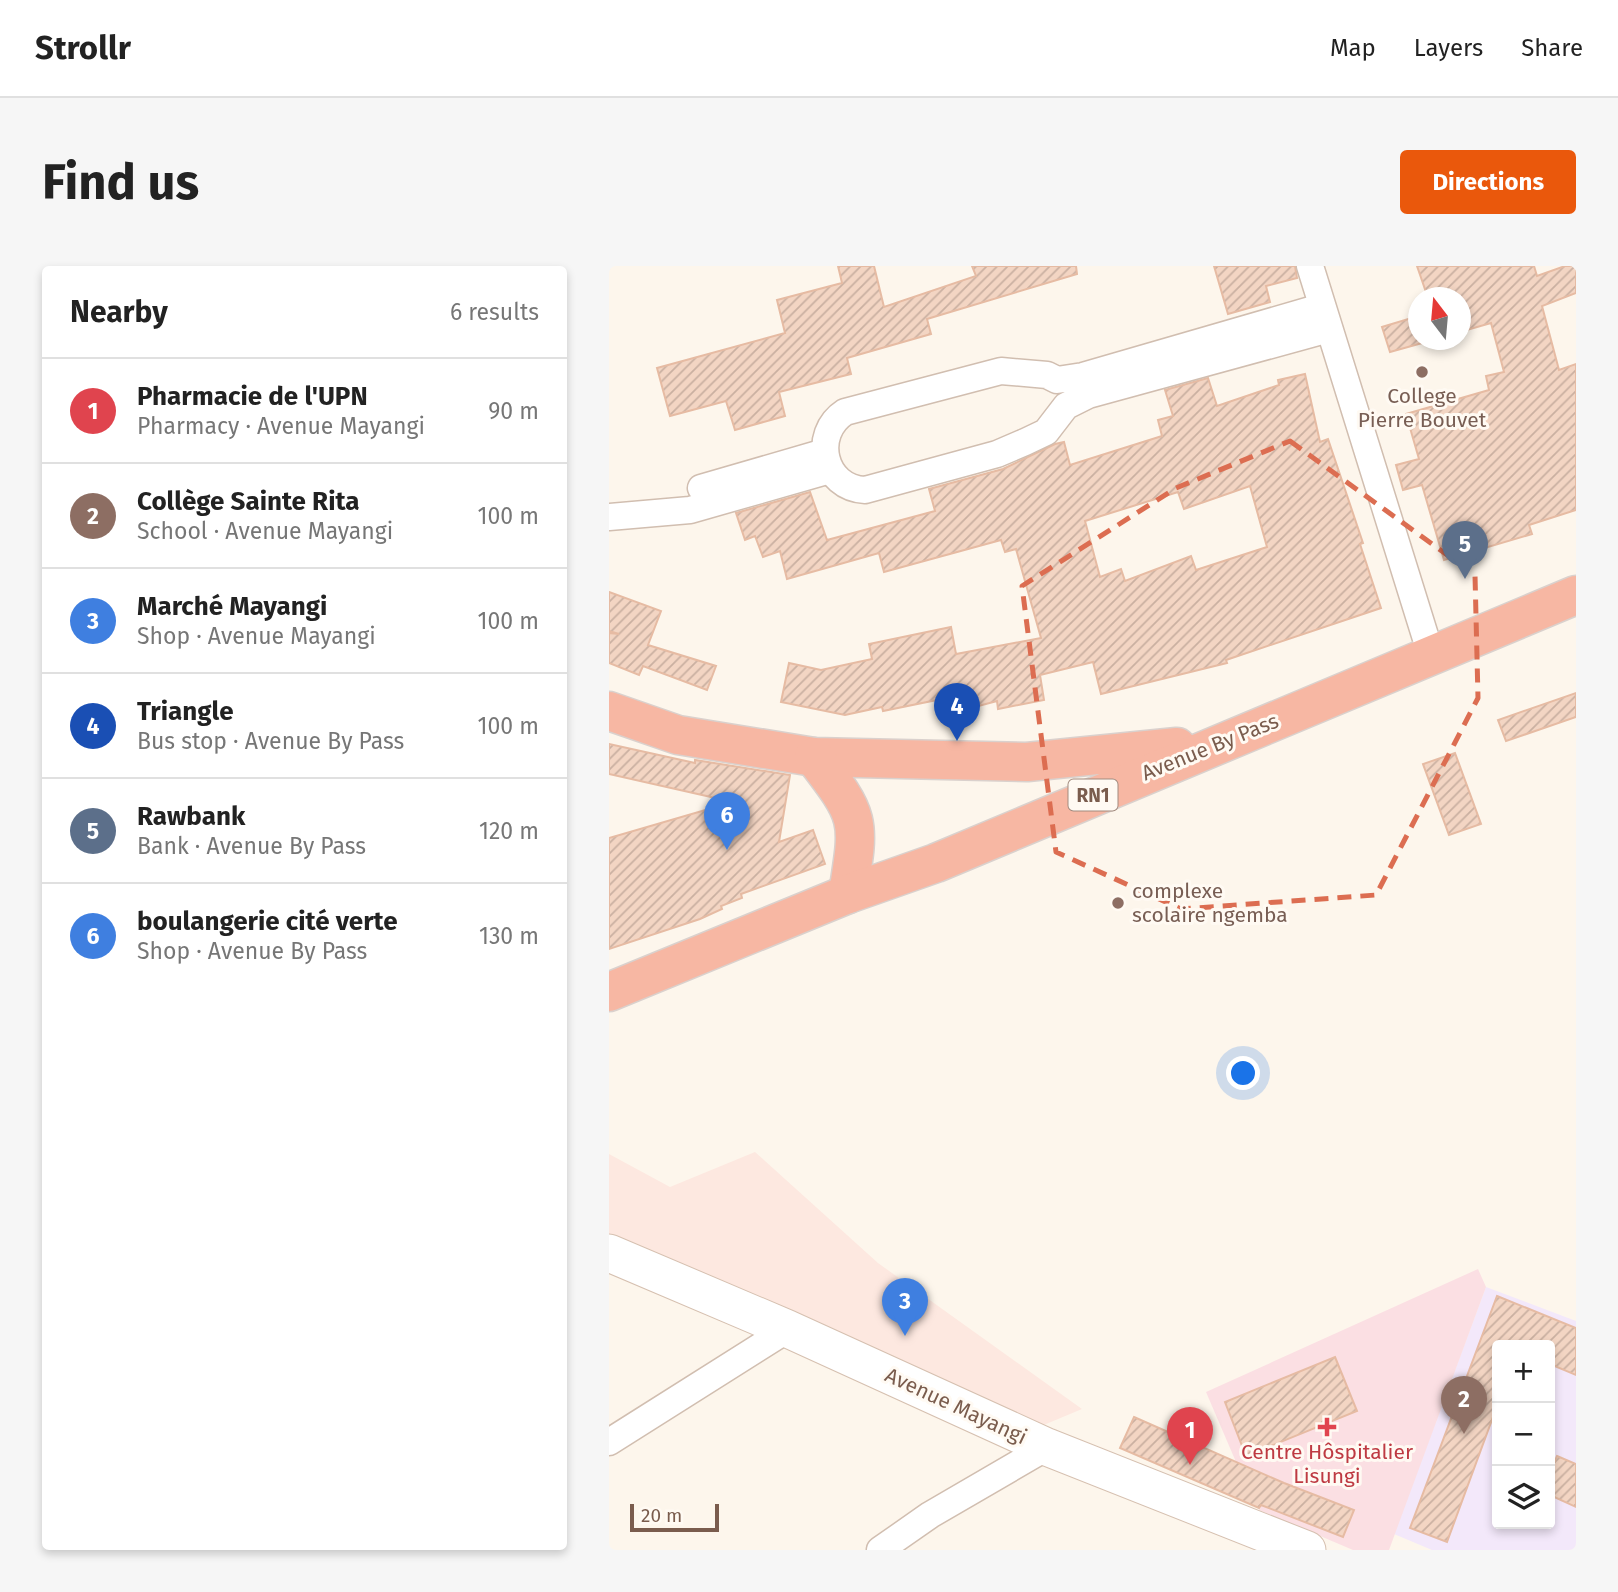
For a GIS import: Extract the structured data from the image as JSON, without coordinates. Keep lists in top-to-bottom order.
{
  "streets": {
    "highway": ["Avenue By Pass", "RN1"],
    "street": ["Avenue Mayangi"]
  },
  "places": {
    "other": ["College Pierre Bouvet", "complexe scolaire ngemba"],
    "health": ["Centre Hôspitalier Lisungi"]
  },
  "scale_bar": "20 m",
  "north": "top",
  "page": {
    "header": "Strollr",
    "nav": ["Map", "Layers", "Share"],
    "buttons": "Directions",
    "title": "Find us",
    "heading": ["Nearby", "6 results"],
    "list": [
      {
        "mark": "1",
        "name": "Pharmacie de l'UPN",
        "note": "Pharmacy · Avenue Mayangi",
        "value": "90 m"
      },
      {
        "mark": "2",
        "name": "Collège Sainte Rita",
        "note": "School · Avenue Mayangi",
        "value": "100 m"
      },
      {
        "mark": "3",
        "name": "Marché Mayangi",
        "note": "Shop · Avenue Mayangi",
        "value": "100 m"
      },
      {
        "mark": "4",
        "name": "Triangle",
        "note": "Bus stop · Avenue By Pass",
        "value": "100 m"
      },
      {
        "mark": "5",
        "name": "Rawbank",
        "note": "Bank · Avenue By Pass",
        "value": "120 m"
      },
      {
        "mark": "6",
        "name": "boulangerie cité verte",
        "note": "Shop · Avenue By Pass",
        "value": "130 m"
      }
    ],
    "pins": [
      "5",
      "4",
      "6",
      "3",
      "2",
      "1"
    ],
    "map_buttons": ["+", "−"],
    "scale": "20 m"
  }
}
